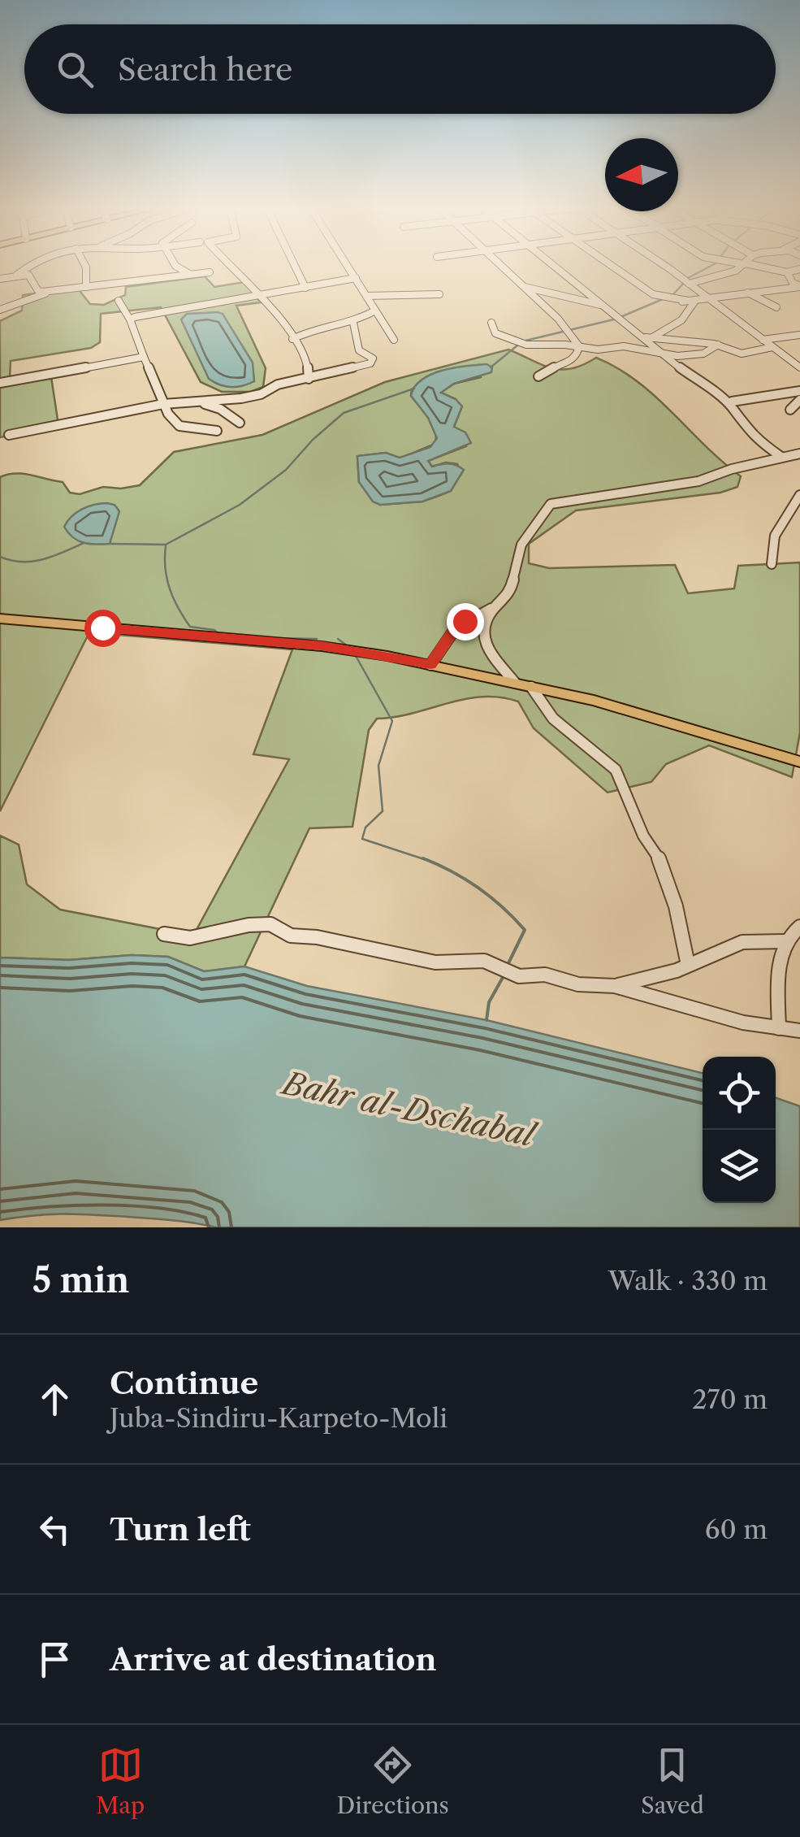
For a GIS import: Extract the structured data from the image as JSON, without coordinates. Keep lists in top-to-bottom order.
{
  "water": ["Bahr al-Dschabal"],
  "north": "left",
  "page": {
    "search": "Search here",
    "heading": ["5 min", "Walk · 330 m"],
    "list": [
      ["Continue", "Juba-Sindiru-Karpeto-Moli", "270 m"],
      ["Turn left", "60 m"],
      "Arrive at destination"
    ],
    "nav": ["Map", "Directions", "Saved"]
  }
}
